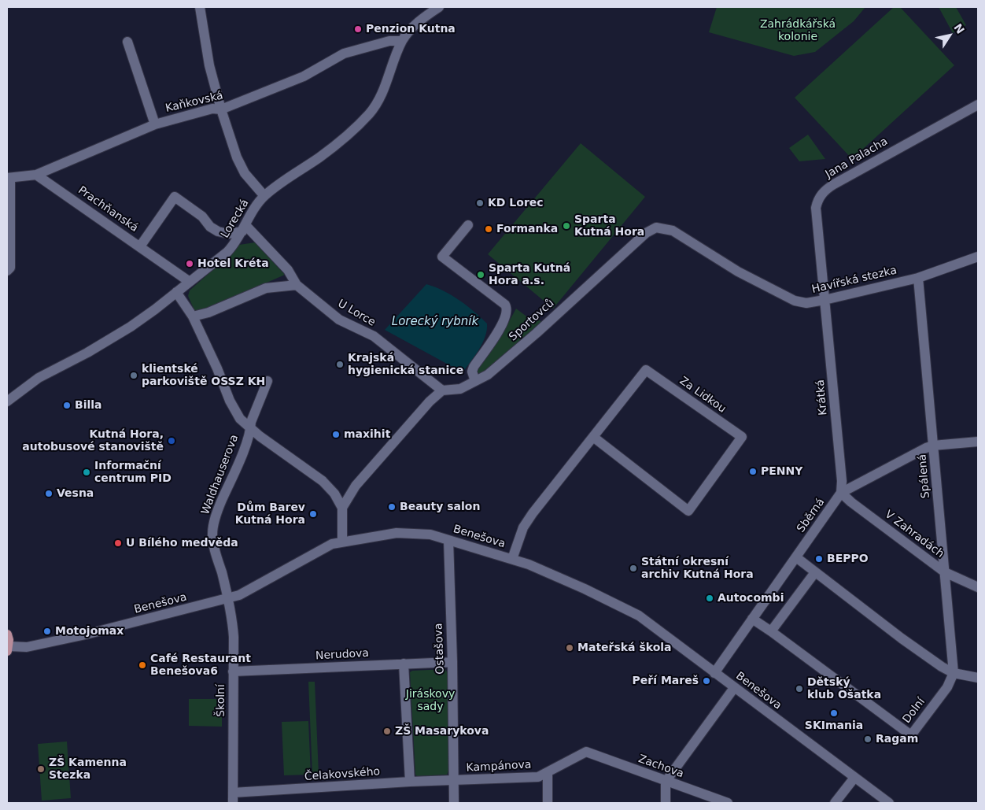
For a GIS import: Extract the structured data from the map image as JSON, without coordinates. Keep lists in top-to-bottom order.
{
  "streets": {
    "street": [
      "Kaňkovská",
      "Jana Palacha",
      "Prachňanská",
      "Lorecká",
      "Havířská stezka",
      "U Lorce",
      "Sportovců",
      "Za Lidkou",
      "Krátká",
      "Waldhauserova",
      "Spálená",
      "Sběrná",
      "V Zahradách",
      "Benešova",
      "Ostašova",
      "Nerudova",
      "Školní",
      "Dolní",
      "Kampánova",
      "Zachova",
      "Čelakovského"
    ]
  },
  "crossings": [
    ["Kaňkovská", "Prachňanská"],
    ["Kaňkovská", "Lorecká"],
    ["Jana Palacha", "Havířská stezka"],
    ["Jana Palacha", "Krátká"],
    ["Prachňanská", "Lorecká"],
    ["Lorecká", "U Lorce"],
    ["Lorecká", "Waldhauserova"],
    ["Havířská stezka", "Sportovců"],
    ["Havířská stezka", "Krátká"],
    ["Havířská stezka", "Spálená"],
    ["U Lorce", "Sportovců"],
    ["Za Lidkou", "Benešova"],
    ["Krátká", "Sběrná"],
    ["Krátká", "V Zahradách"],
    ["Waldhauserova", "Benešova"],
    ["Waldhauserova", "Školní"],
    ["Spálená", "Sběrná"],
    ["Spálená", "V Zahradách"],
    ["Spálená", "Dolní"],
    ["Sběrná", "V Zahradách"],
    ["Sběrná", "Benešova"],
    ["Sběrná", "Dolní"],
    ["Benešova", "Ostašova"],
    ["Benešova", "Školní"],
    ["Ostašova", "Nerudova"],
    ["Ostašova", "Kampánova"],
    ["Ostašova", "Čelakovského"],
    ["Nerudova", "Školní"],
    ["Školní", "Čelakovského"],
    ["Kampánova", "Zachova"],
    ["Kampánova", "Čelakovského"]
  ],
  "water": ["Lorecký rybník"],
  "parks": ["Zahrádkářská kolonie", "Jiráskovy sady"],
  "places": [
    "Penzion Kutna",
    "KD Lorec",
    "Sparta Kutná Hora",
    "Formanka",
    "Hotel Kréta",
    "Sparta Kutná Hora a.s.",
    "Krajská hygienická stanice",
    "klientské parkoviště OSSZ KH",
    "Billa",
    "maxihit",
    "Kutná Hora, autobusové stanoviště",
    "PENNY",
    "Informační centrum PID",
    "Vesna",
    "Beauty salon",
    "Dům Barev Kutná Hora",
    "U Bílého medvěda",
    "BEPPO",
    "Státní okresní archiv Kutná Hora",
    "Autocombi",
    "Motojomax",
    "Mateřská škola",
    "Café Restaurant Benešova6",
    "Peří Mareš",
    "Dětský klub Ošatka",
    "SKImania",
    "ZŠ Masarykova",
    "Ragam",
    "ZŠ Kamenna Stezka"
  ],
  "north": "top right"
}
